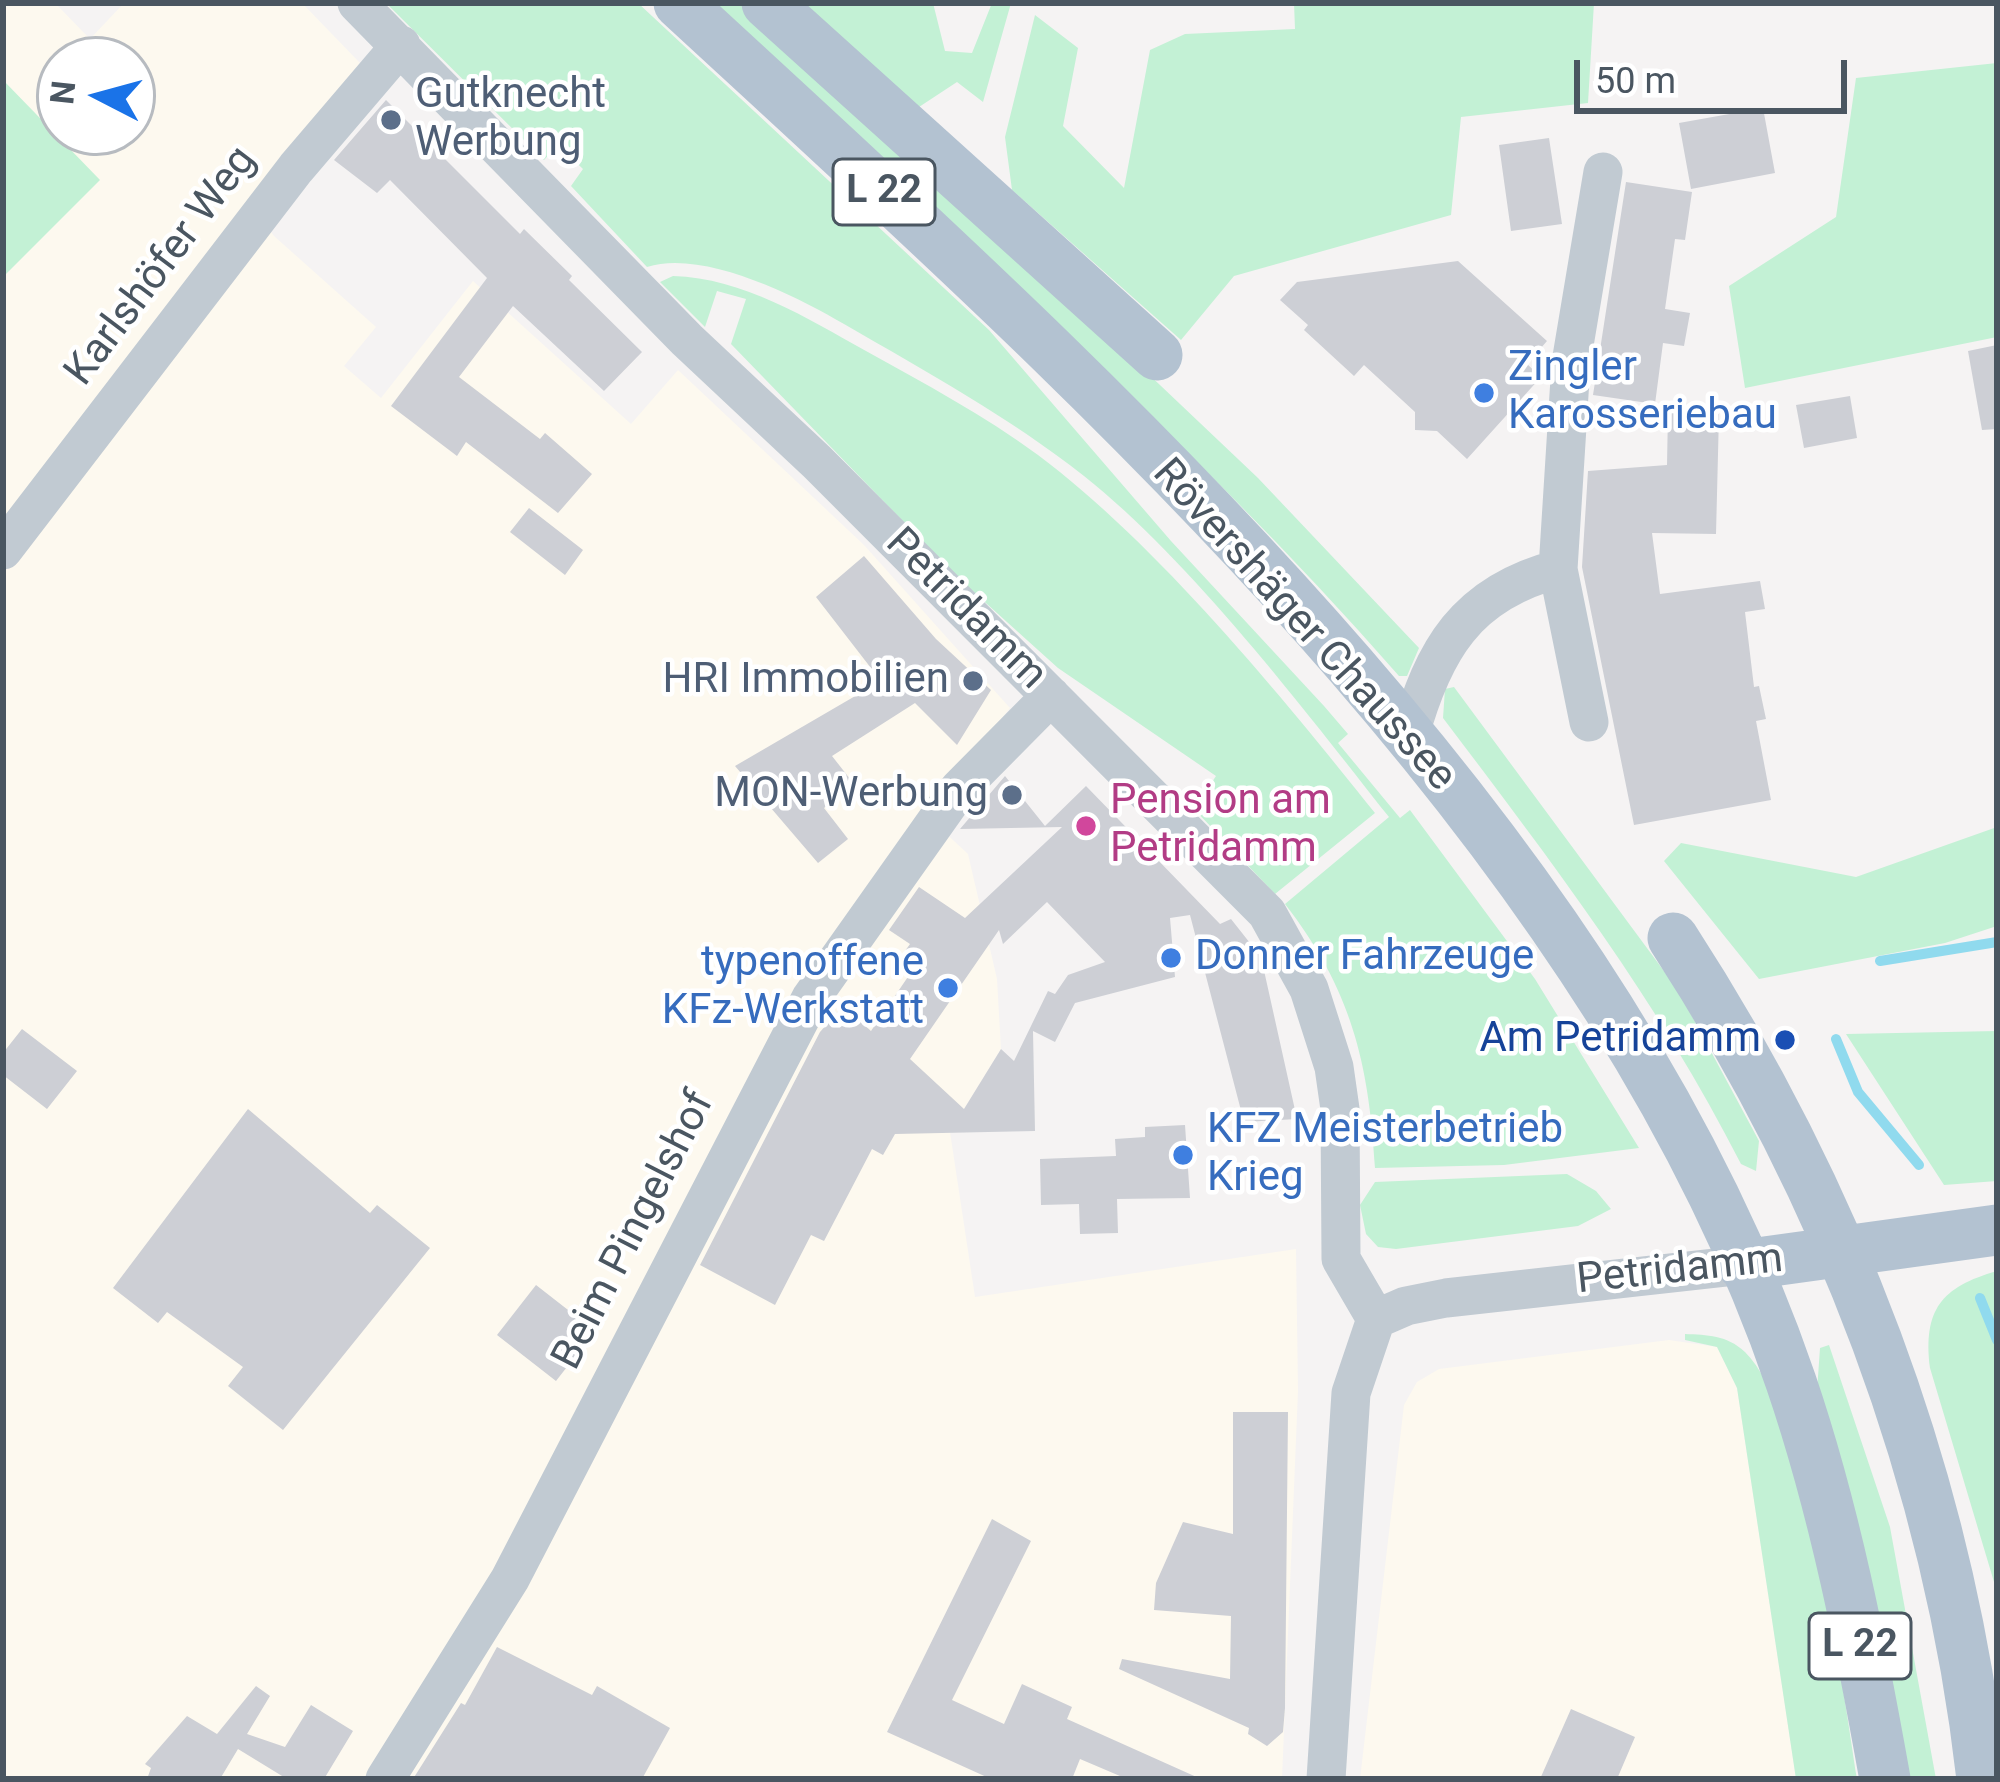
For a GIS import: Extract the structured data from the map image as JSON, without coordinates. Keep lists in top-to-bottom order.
{
  "streets": {
    "main road": ["L 22", "Petridamm", "Rövershäger Chaussee"],
    "street": ["Karlshöfer Weg", "Beim Pingelshof"]
  },
  "crossings": [
    ["L 22", "Petridamm"],
    ["Karlshöfer Weg", "Petridamm"],
    ["Petridamm", "Rövershäger Chaussee"],
    ["Petridamm", "Beim Pingelshof"]
  ],
  "places": [
    "Gutknecht Werbung",
    "Zingler Karosseriebau",
    "HRI Immobilien",
    "MON-Werbung",
    "Pension am Petridamm",
    "Donner Fahrzeuge",
    "typenoffene KFz-Werkstatt",
    "Am Petridamm",
    "KFZ Meisterbetrieb Krieg"
  ],
  "scale_bar": "50 m",
  "north": "left"
}
